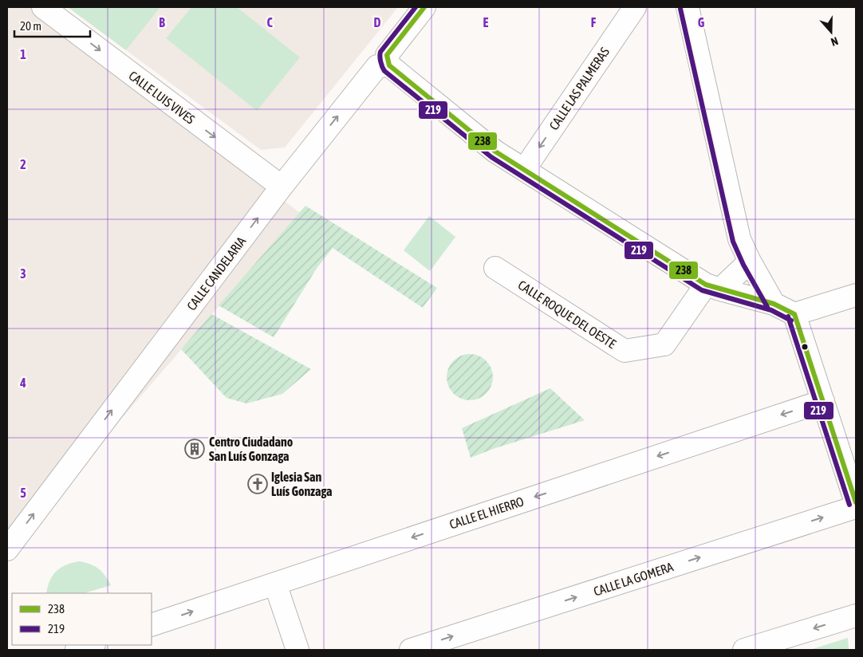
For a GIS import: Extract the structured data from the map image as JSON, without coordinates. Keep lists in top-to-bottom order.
{
  "streets": {
    "street": [
      "CALLE LAS PALMERAS",
      "CALLE LUIS VIVES",
      "CALLE CANDELARIA",
      "CALLE ROQUE DEL OESTE",
      "CALLE EL HIERRO",
      "CALLE LA GOMERA"
    ]
  },
  "crossings": [
    ["CALLE LUIS VIVES", "CALLE CANDELARIA"]
  ],
  "one_way": ["CALLE LUIS VIVES", "CALLE CANDELARIA", "CALLE LA GOMERA"],
  "places": {
    "building": ["Centro Ciudadano San Luís Gonzaga"],
    "church": ["Iglesia San Luís Gonzaga"]
  },
  "lines": ["transit line 238", "transit line 219"],
  "legend": ["238", "219"],
  "scale_bar": "20 m",
  "north": "bottom",
  "grid": {
    "columns": [
      "B",
      "C",
      "D",
      "E",
      "F",
      "G"
    ],
    "rows": [
      "1",
      "2",
      "3",
      "4",
      "5"
    ]
  }
}
